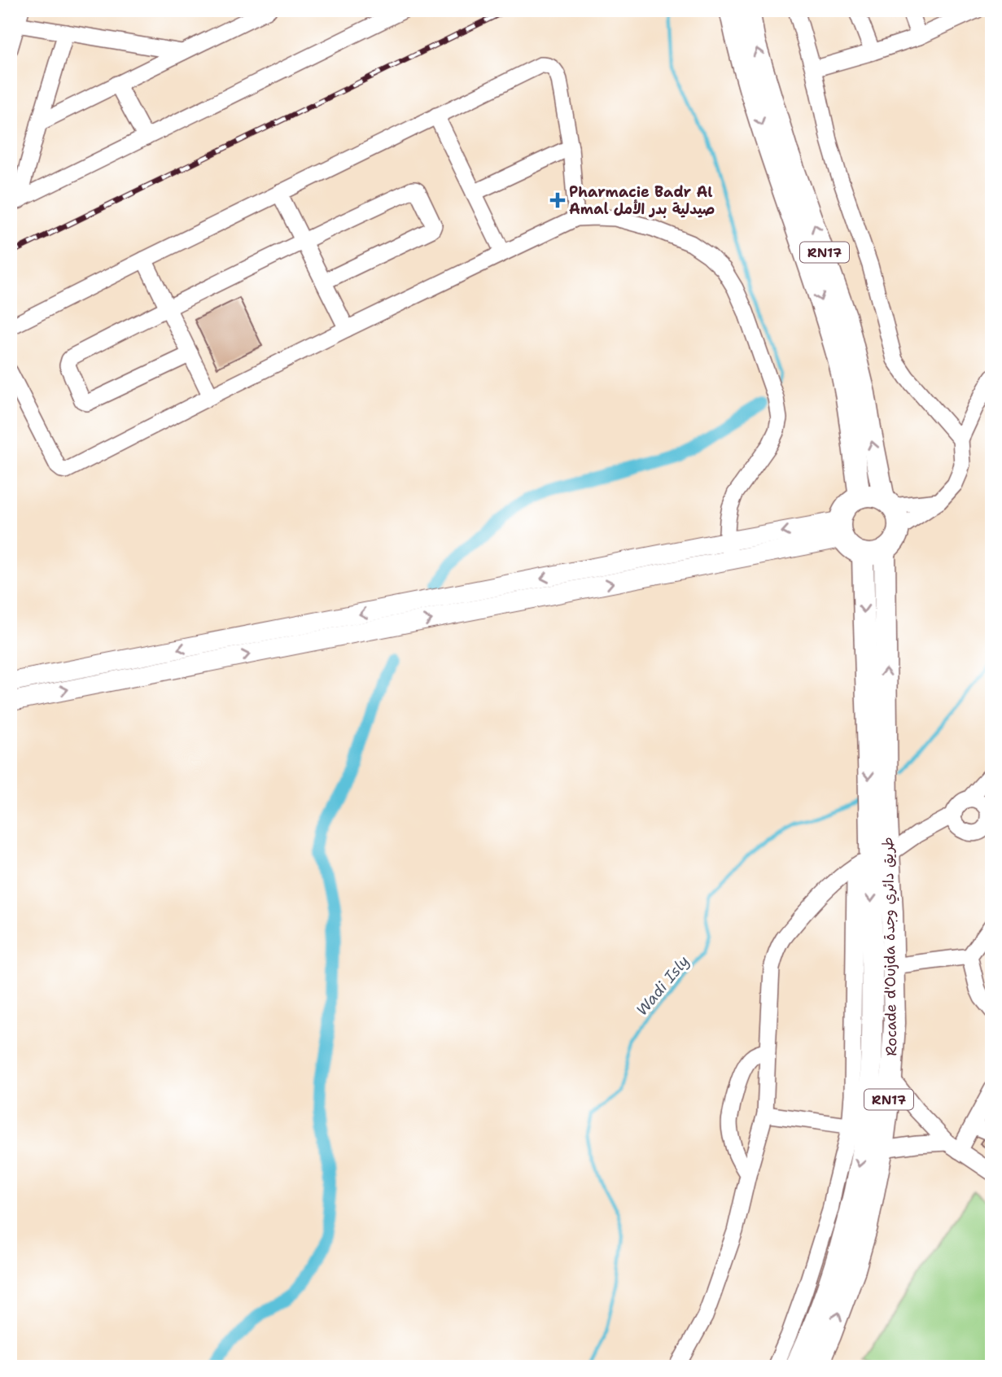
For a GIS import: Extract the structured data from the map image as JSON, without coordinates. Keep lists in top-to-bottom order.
{
  "streets": {
    "highway": ["RN17", "Rocade d'Oujda طريق دائري وجدة"]
  },
  "crossings": [
    ["RN17", "Rocade d'Oujda طريق دائري وجدة"]
  ],
  "water": ["Wadi Isly"],
  "places": {
    "health": ["Pharmacie Badr Al Amal صيدلية بدر الأمل"]
  }
}
